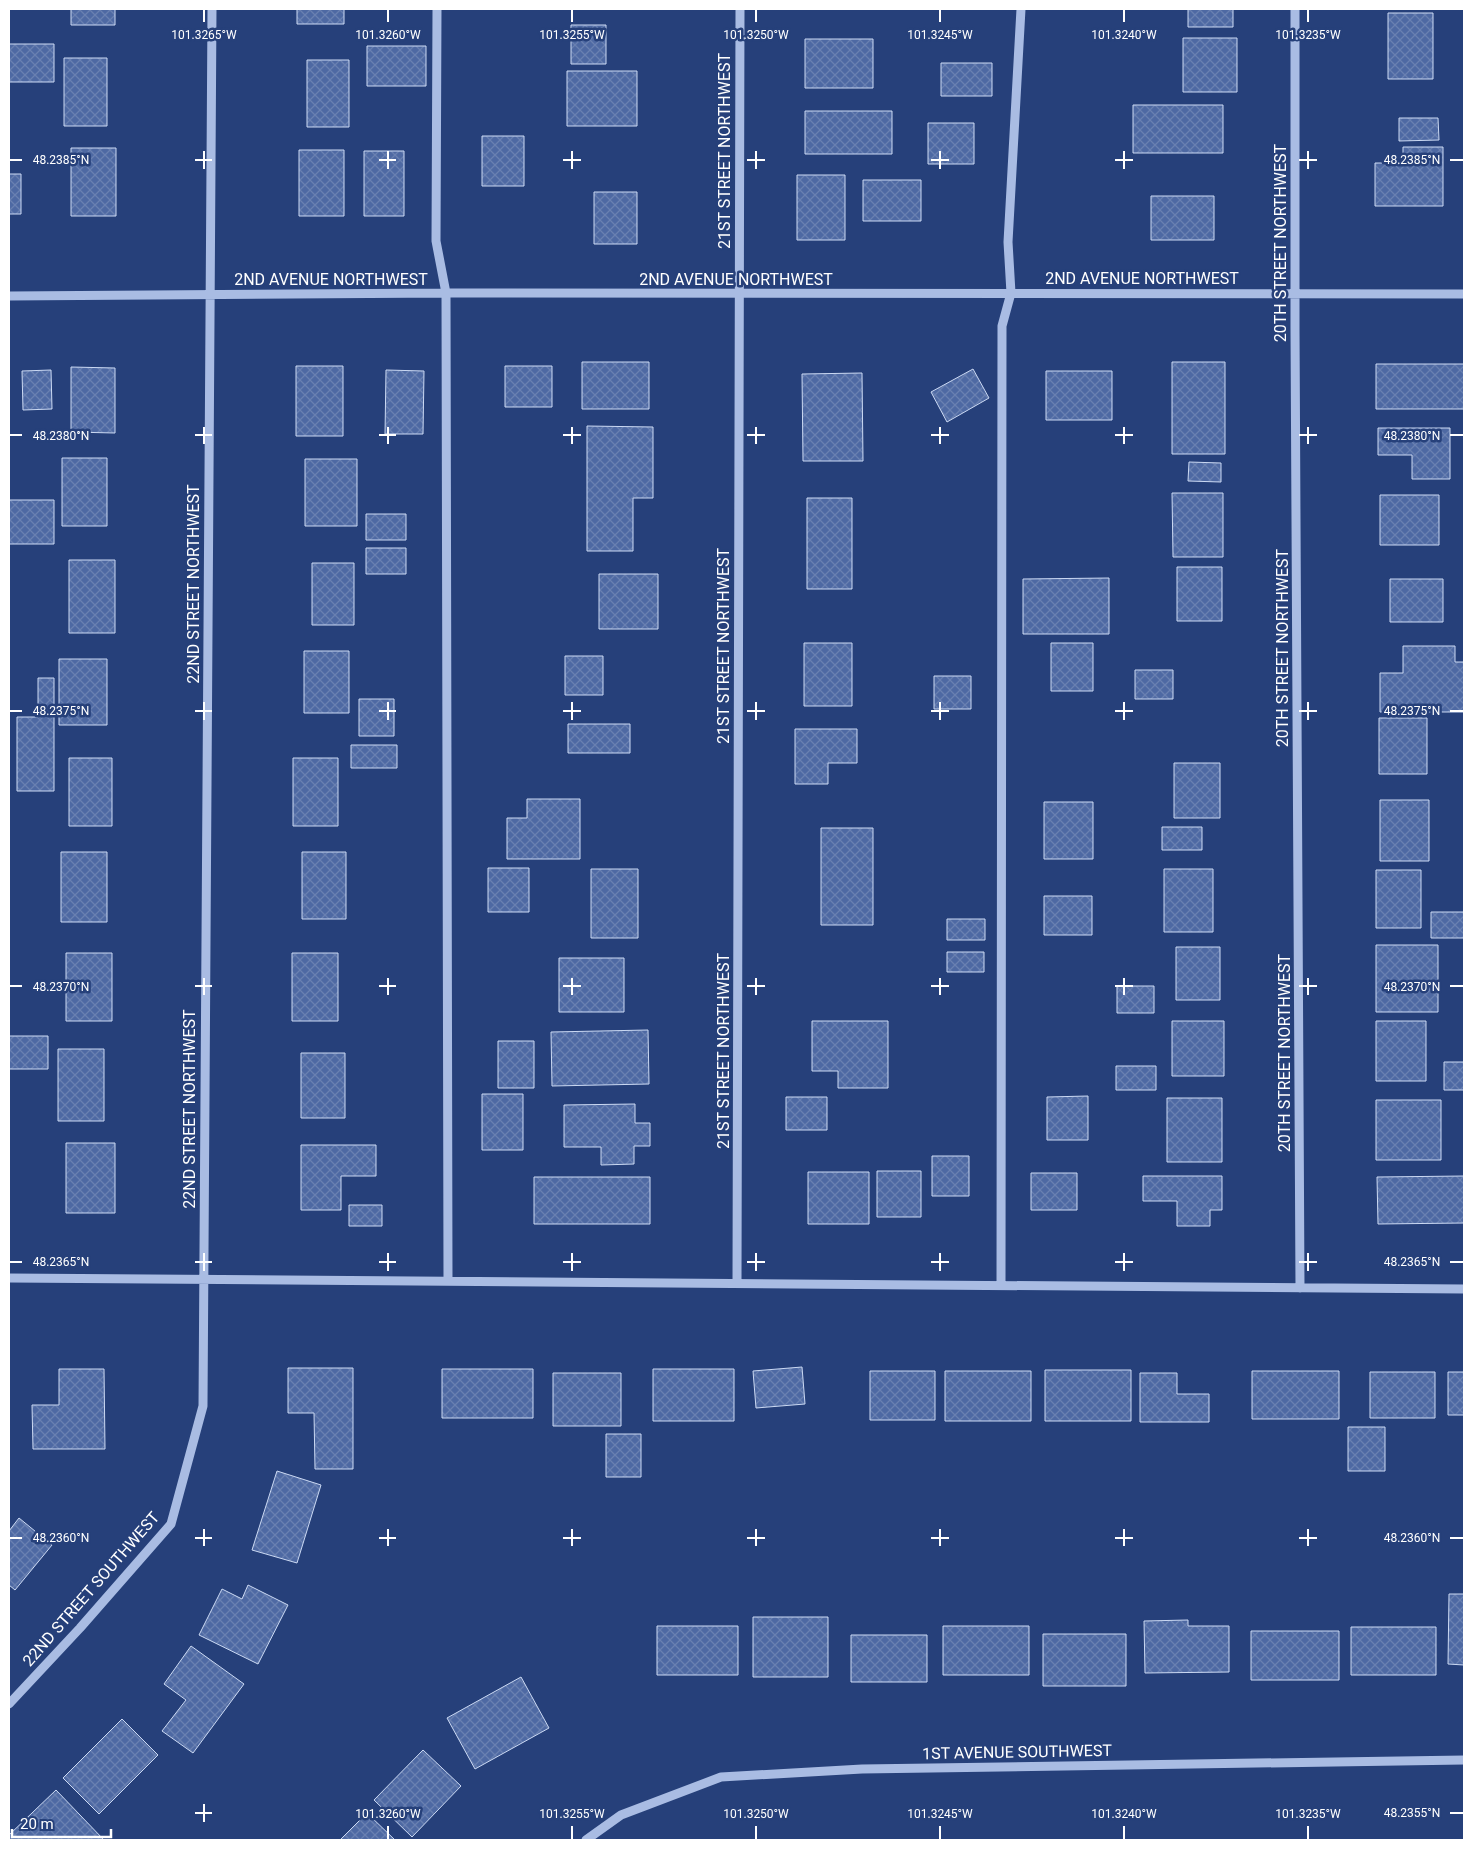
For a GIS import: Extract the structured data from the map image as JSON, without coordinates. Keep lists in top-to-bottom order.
{
  "streets": {
    "street": [
      "21ST STREET NORTHWEST",
      "20TH STREET NORTHWEST",
      "2ND AVENUE NORTHWEST",
      "22ND STREET NORTHWEST",
      "22ND STREET SOUTHWEST",
      "1ST AVENUE SOUTHWEST"
    ]
  },
  "crossings": [
    ["21ST STREET NORTHWEST", "2ND AVENUE NORTHWEST"],
    ["20TH STREET NORTHWEST", "2ND AVENUE NORTHWEST"],
    ["2ND AVENUE NORTHWEST", "22ND STREET NORTHWEST"],
    ["22ND STREET NORTHWEST", "22ND STREET SOUTHWEST"]
  ],
  "scale_bar": "20 m",
  "coordinates": [
    "101.3265°W",
    "101.3260°W",
    "101.3255°W",
    "101.3250°W",
    "101.3245°W",
    "101.3240°W",
    "101.3235°W",
    "48.2385°N",
    "48.2380°N",
    "48.2375°N",
    "48.2370°N",
    "48.2365°N",
    "48.2360°N",
    "48.2355°N"
  ]
}
